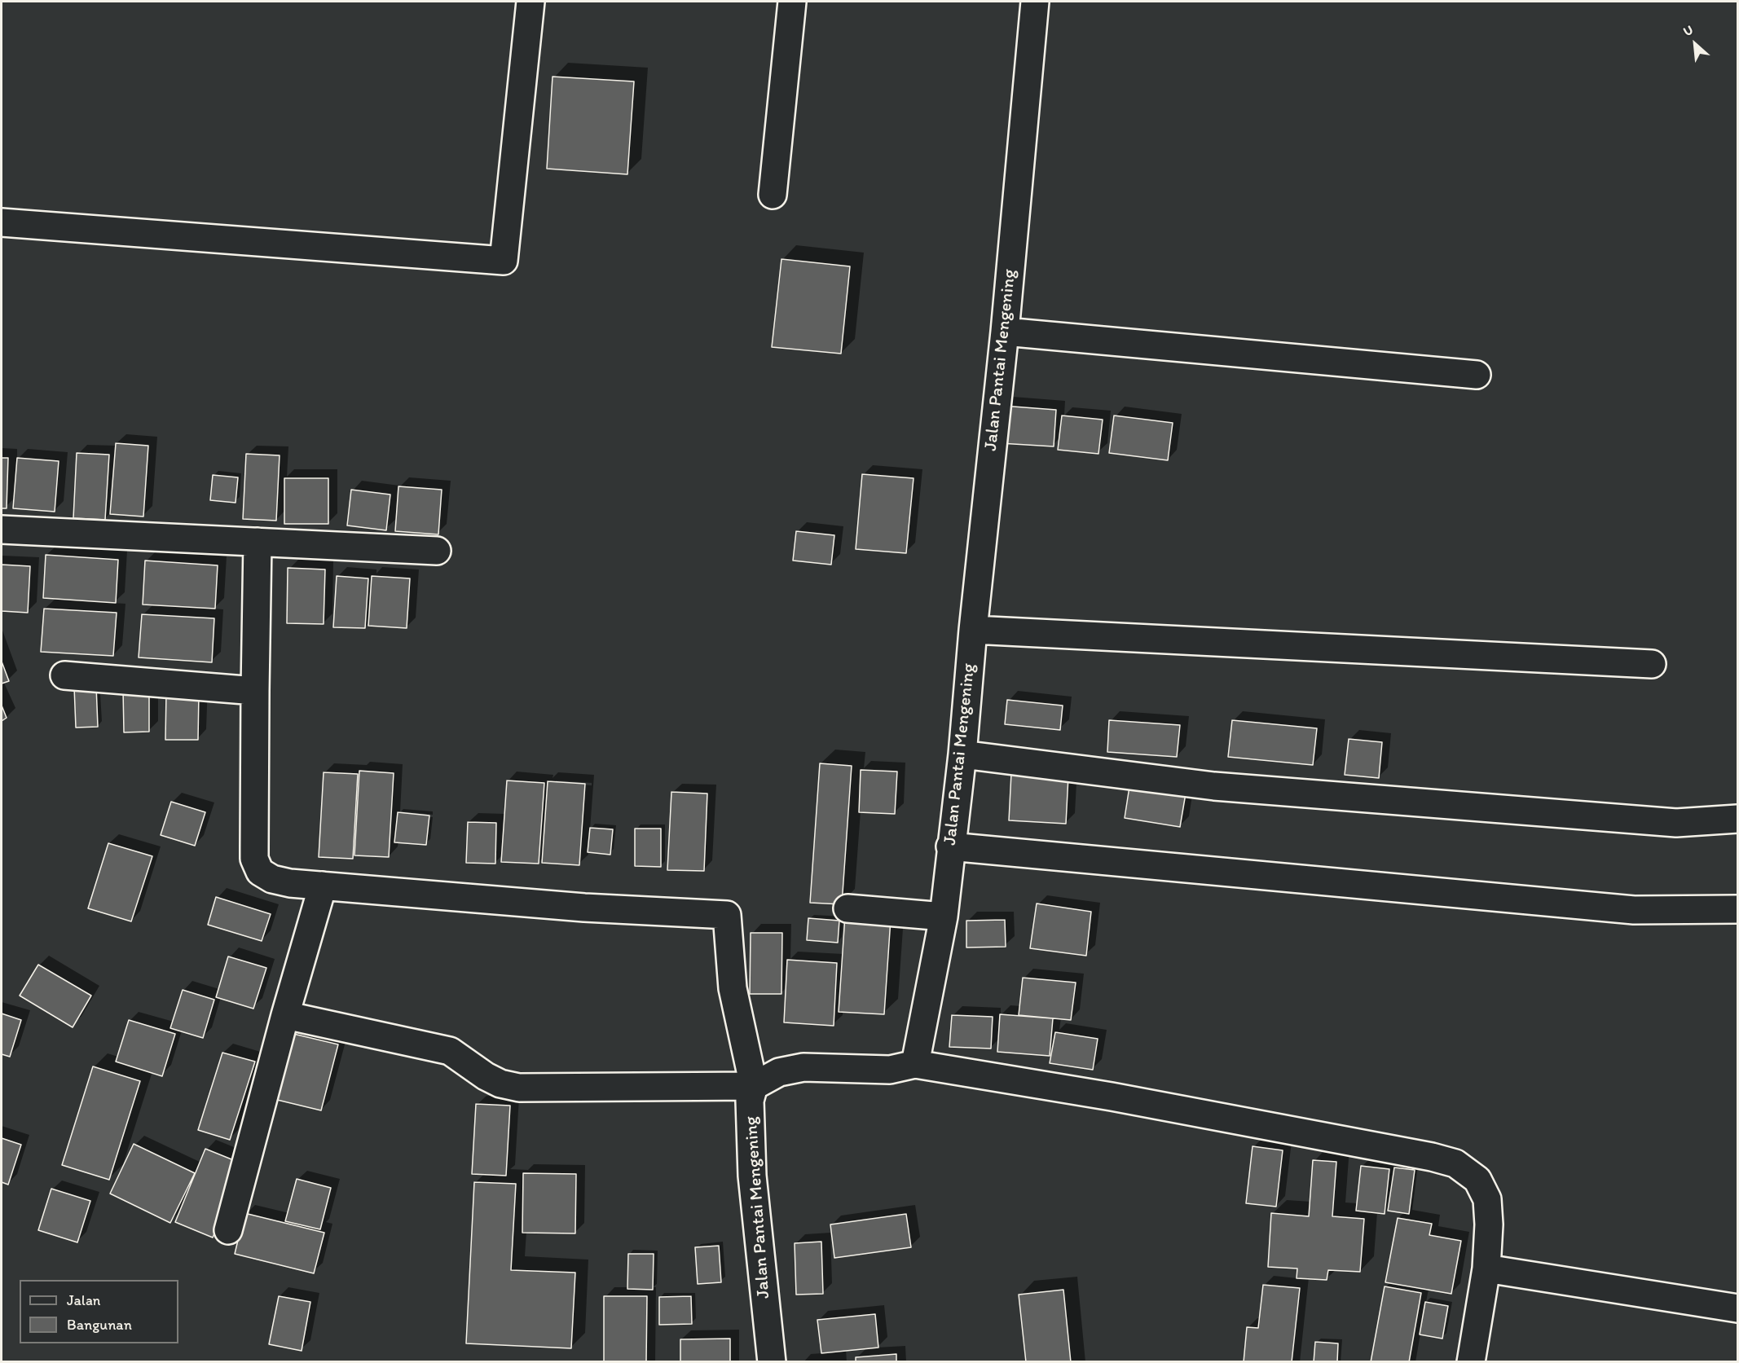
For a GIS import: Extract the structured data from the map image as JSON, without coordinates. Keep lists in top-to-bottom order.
{
  "streets": {
    "street": ["Jalan Pantai Mengening"]
  },
  "legend": ["Jalan", "Bangunan"],
  "north": "top left"
}
